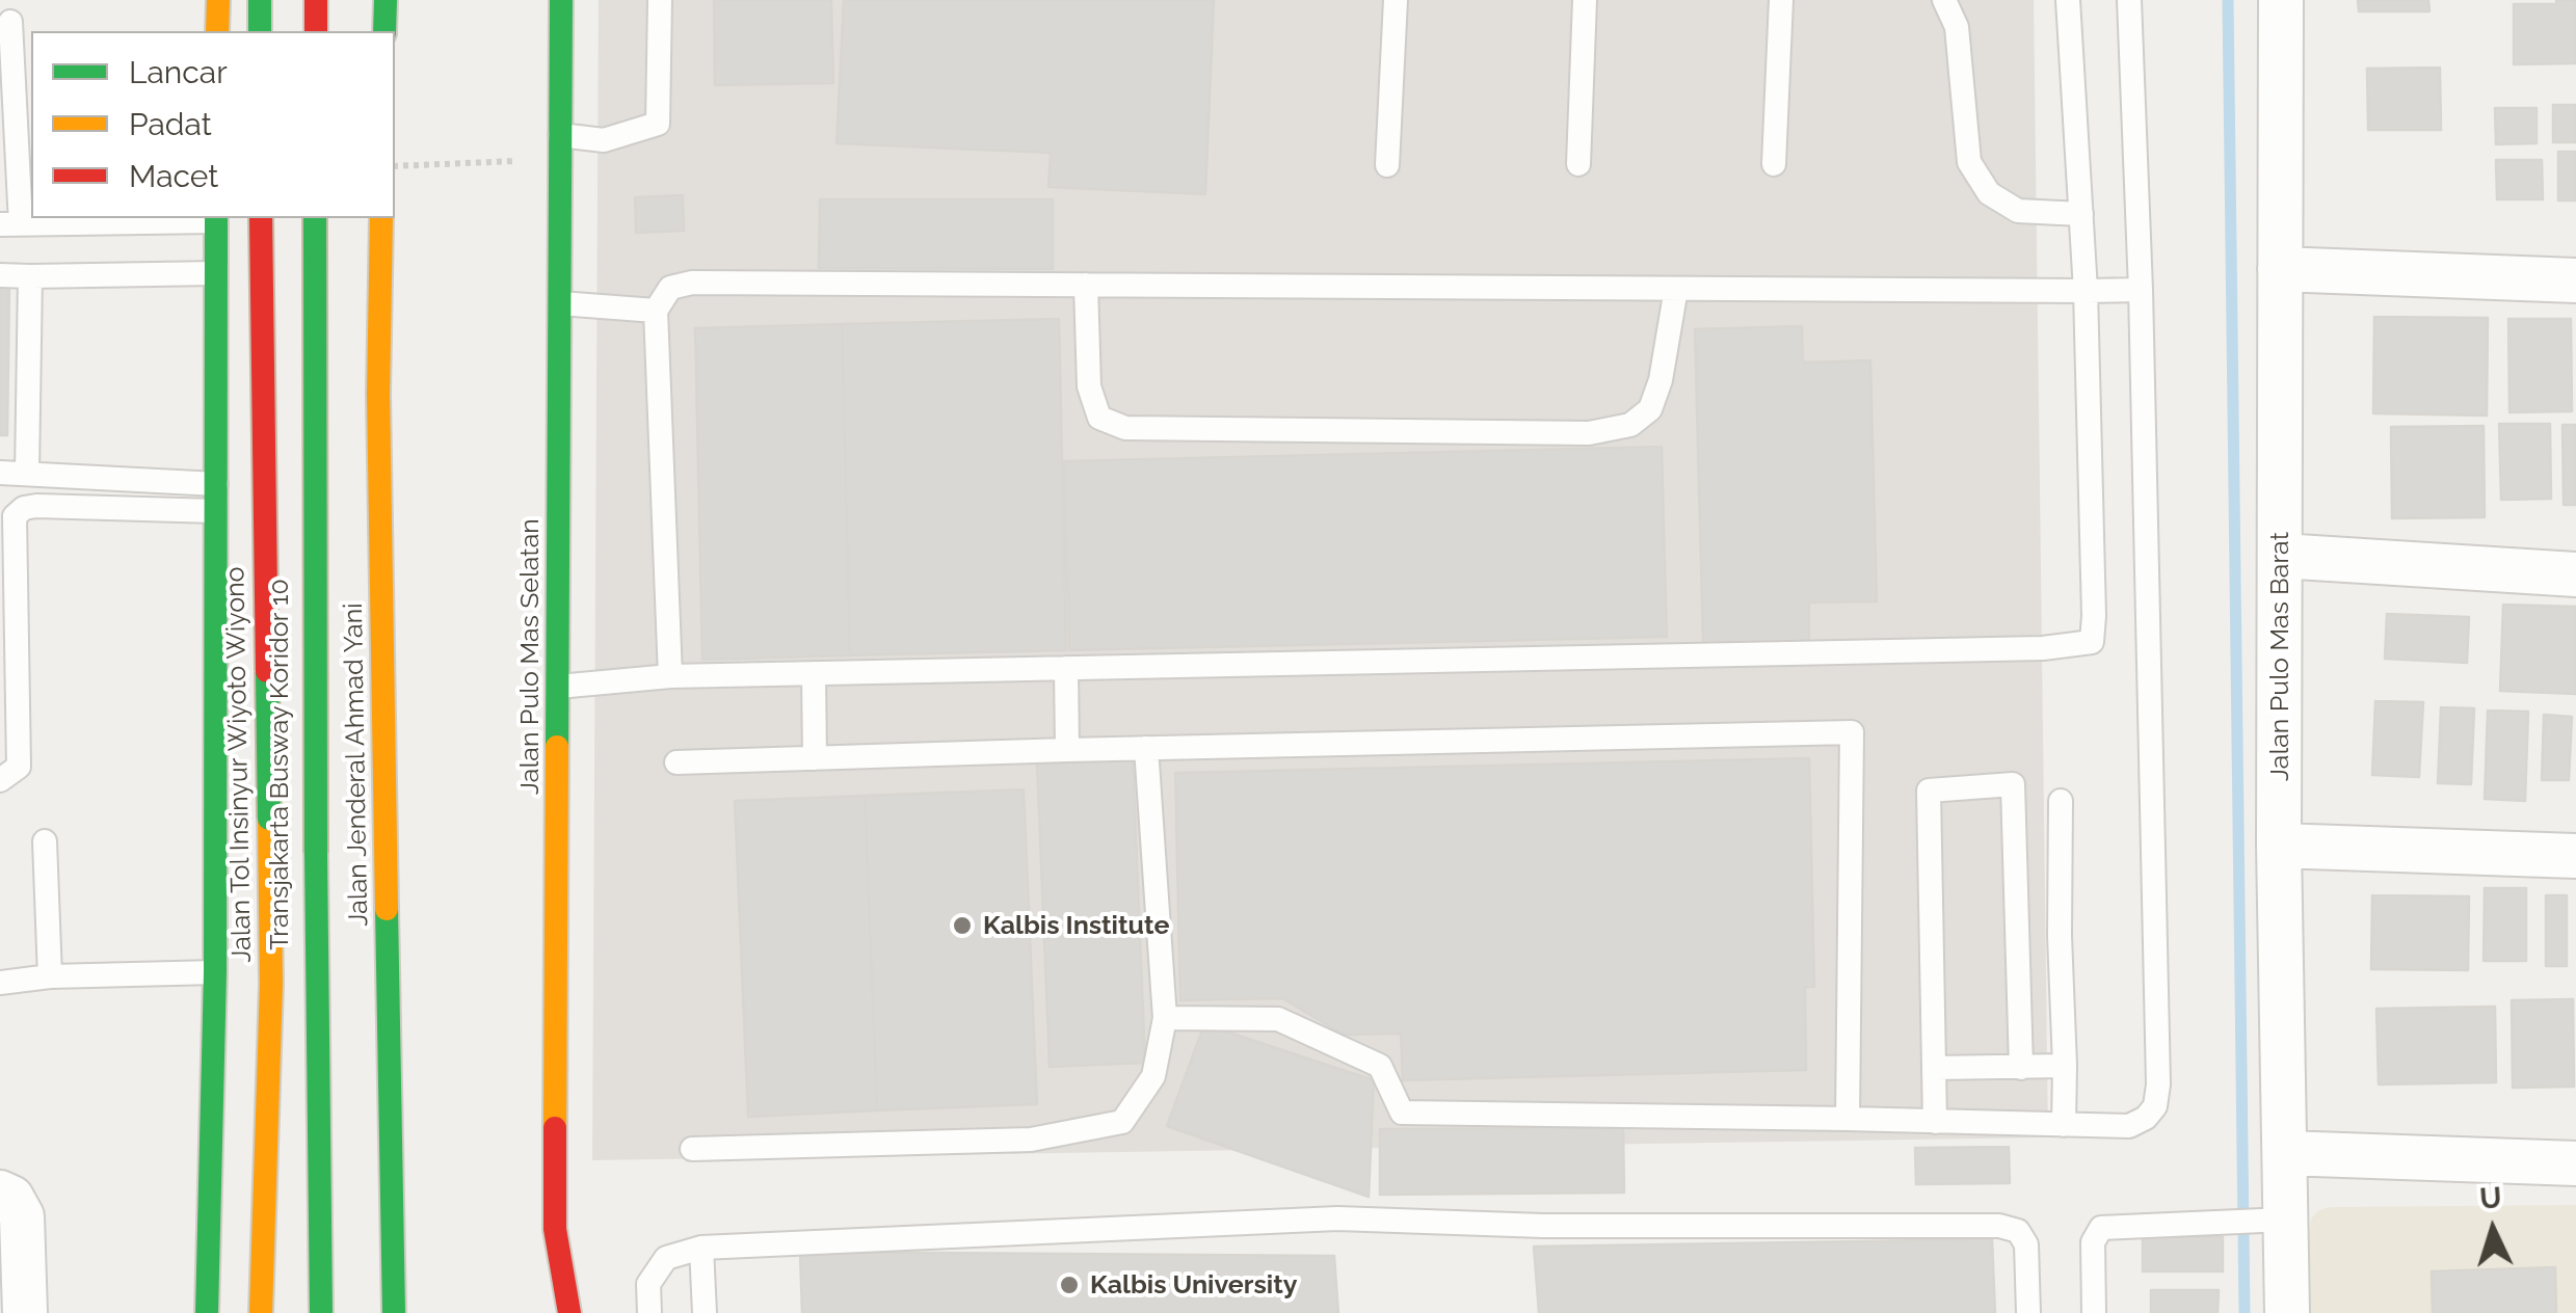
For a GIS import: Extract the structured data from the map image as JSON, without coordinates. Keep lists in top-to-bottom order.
{
  "streets": {
    "main road": ["Jalan Pulo Mas Selatan", "Jalan Tol Insinyur Wiyoto Wiyono", "Jalan Jenderal Ahmad Yani"],
    "street": ["Jalan Pulo Mas Barat"],
    "lane": ["Transjakarta Busway Koridor 10"]
  },
  "places": ["Kalbis Institute", "Kalbis University"],
  "legend": ["Lancar", "Padat", "Macet"],
  "north": "top"
}
